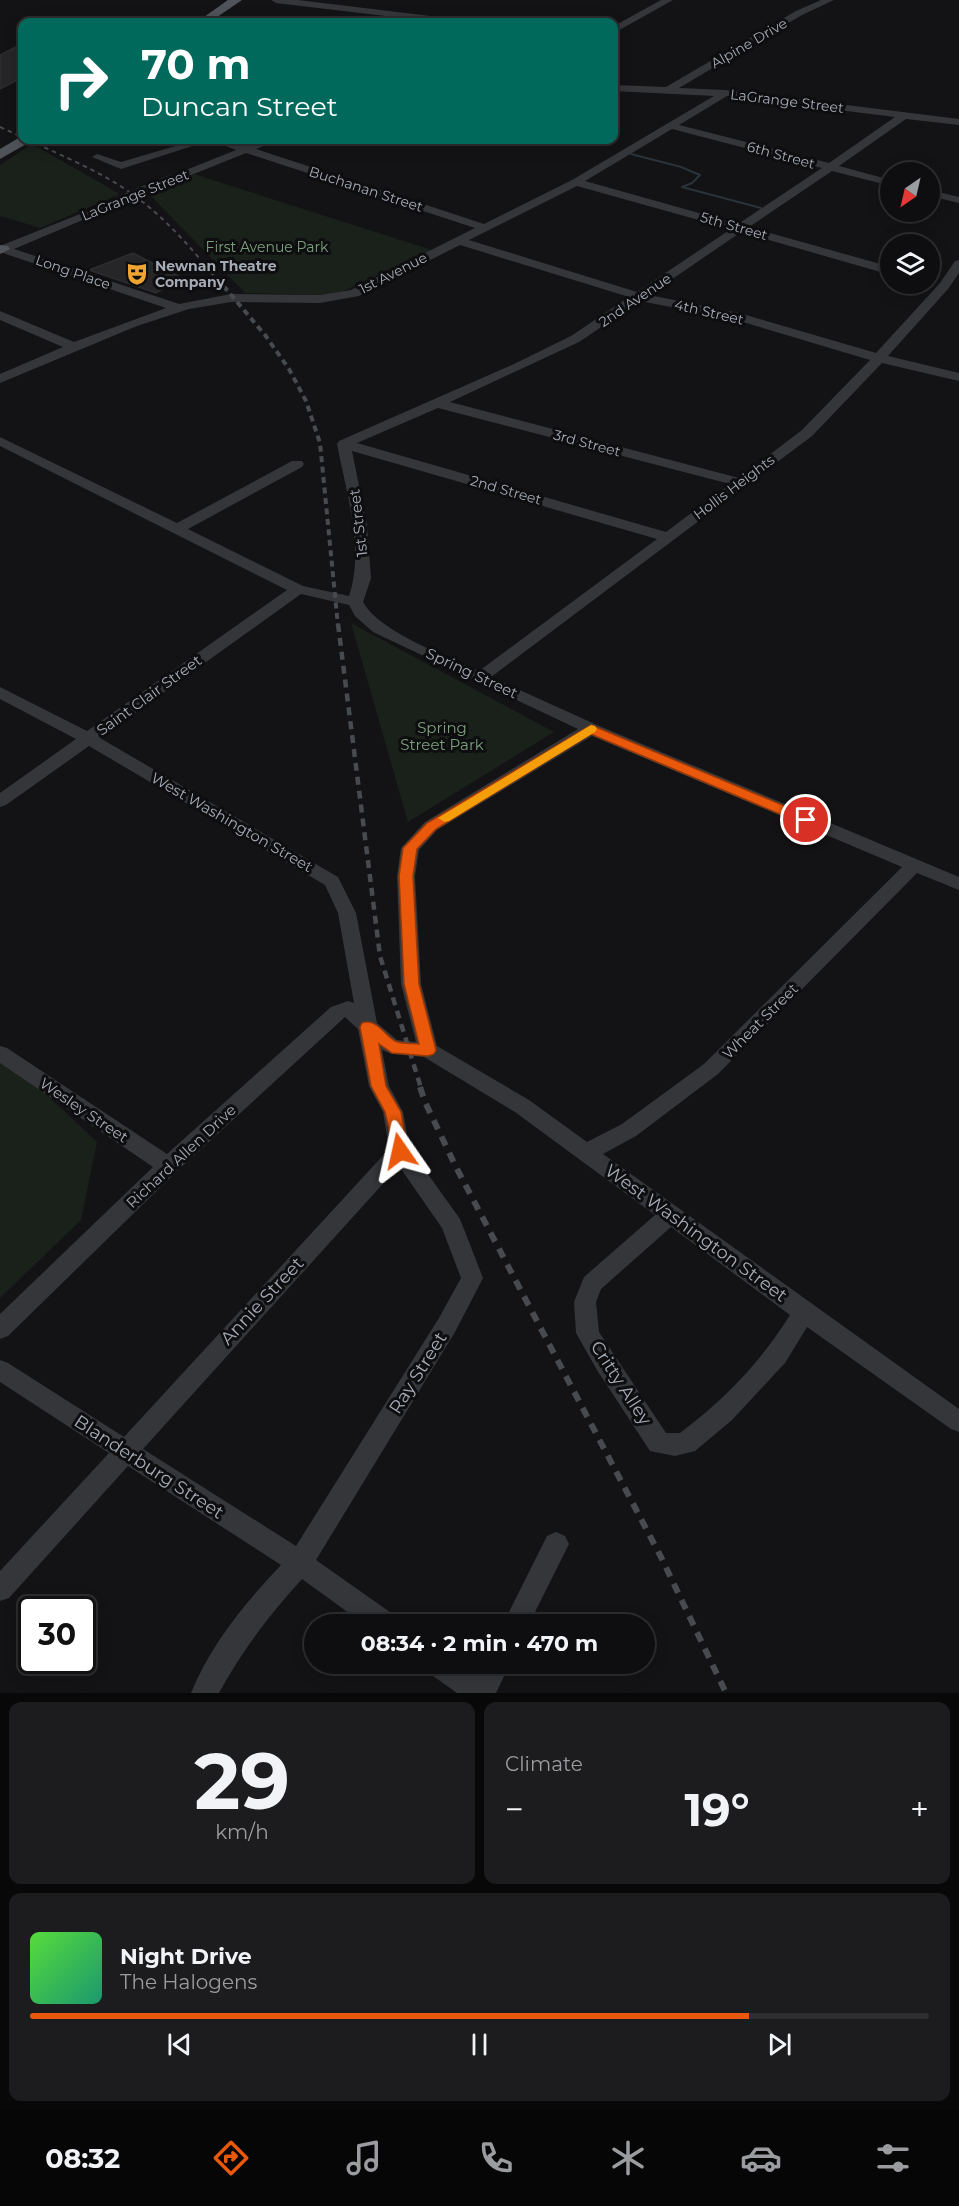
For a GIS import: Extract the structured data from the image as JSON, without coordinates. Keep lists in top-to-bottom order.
{
  "streets": {
    "street": [
      "Alpine Drive",
      "LaGrange Street",
      "6th Street",
      "Buchanan Street",
      "5th Street",
      "Long Place",
      "1st Avenue",
      "2nd Avenue",
      "4th Street",
      "3rd Street",
      "Hollis Heights",
      "2nd Street",
      "1st Street",
      "Spring Street",
      "Saint Clair Street",
      "West Washington Street",
      "Wheat Street",
      "Wesley Street",
      "Richard Allen Drive",
      "Annie Street",
      "Ray Street",
      "Critty Alley",
      "Blanderburg Street"
    ]
  },
  "crossings": [
    ["Alpine Drive", "LaGrange Street"],
    ["LaGrange Street", "Buchanan Street"],
    ["LaGrange Street", "Long Place"],
    ["LaGrange Street", "1st Avenue"],
    ["LaGrange Street", "2nd Avenue"],
    ["6th Street", "1st Avenue"],
    ["6th Street", "2nd Avenue"],
    ["Buchanan Street", "1st Avenue"],
    ["5th Street", "1st Avenue"],
    ["5th Street", "2nd Avenue"],
    ["Long Place", "1st Avenue"],
    ["1st Avenue", "4th Street"],
    ["2nd Avenue", "4th Street"],
    ["2nd Avenue", "3rd Street"],
    ["2nd Avenue", "2nd Street"],
    ["2nd Avenue", "1st Street"],
    ["4th Street", "Hollis Heights"],
    ["3rd Street", "Hollis Heights"],
    ["Hollis Heights", "2nd Street"],
    ["Hollis Heights", "Spring Street"],
    ["2nd Street", "1st Street"],
    ["1st Street", "Spring Street"],
    ["Spring Street", "Wheat Street"],
    ["Saint Clair Street", "West Washington Street"],
    ["West Washington Street", "Wheat Street"],
    ["West Washington Street", "Richard Allen Drive"],
    ["West Washington Street", "Ray Street"],
    ["West Washington Street", "Critty Alley"],
    ["Wesley Street", "Richard Allen Drive"],
    ["Richard Allen Drive", "Ray Street"],
    ["Annie Street", "Ray Street"],
    ["Annie Street", "Blanderburg Street"],
    ["Ray Street", "Blanderburg Street"]
  ],
  "parks": ["First Avenue Park", "Spring Street Park"],
  "places": {
    "theatre": ["Newnan Theatre Company"]
  },
  "north": "bottom left",
  "page": {
    "turn": ["70 m", "Duncan Street"],
    "limit": "30",
    "trip": "08:34 · 2 min · 470 m",
    "tile": [
      ["29", "km/h"],
      "Climate"
    ],
    "heat": ["−", "19°", "+"],
    "song": ["Night Drive", "The Halogens"],
    "tabs": "08:32"
  }
}
